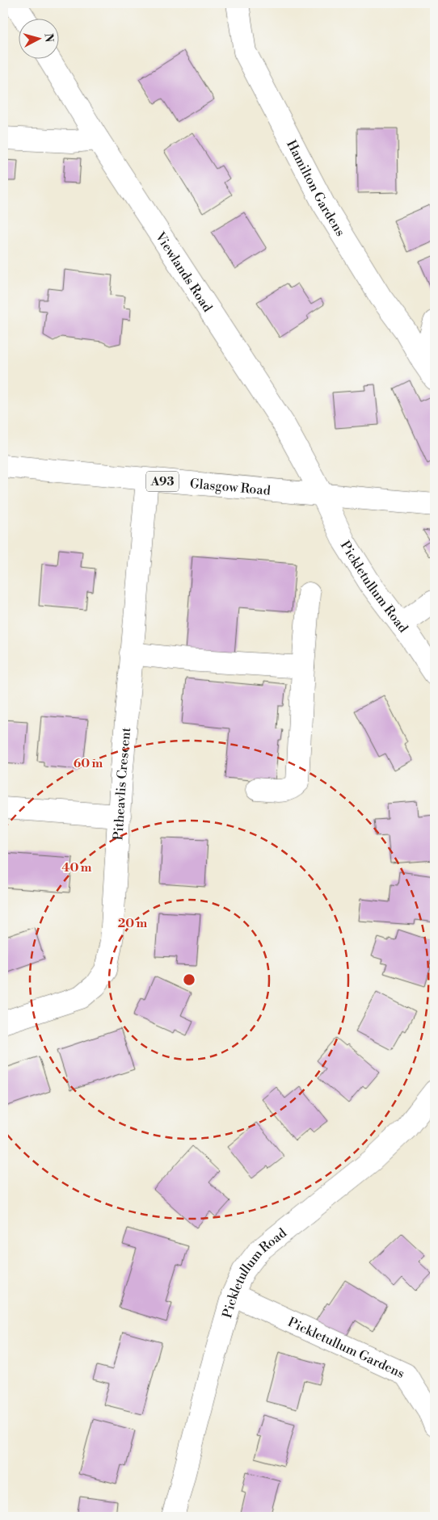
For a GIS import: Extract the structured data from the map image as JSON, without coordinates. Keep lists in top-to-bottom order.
{
  "streets": {
    "street": [
      "Hamilton Gardens",
      "Viewlands Road",
      "A93",
      "Glasgow Road",
      "Pickletullum Road",
      "Pitheavlis Crescent",
      "Pickletullum Gardens"
    ]
  },
  "crossings": [
    ["Viewlands Road", "Glasgow Road"],
    ["Viewlands Road", "Pickletullum Road"],
    ["Glasgow Road", "Pickletullum Road"],
    ["Glasgow Road", "Pitheavlis Crescent"],
    ["Pickletullum Road", "Pickletullum Gardens"]
  ],
  "north": "right",
  "rings": ["60 m", "40 m", "20 m"]
}
